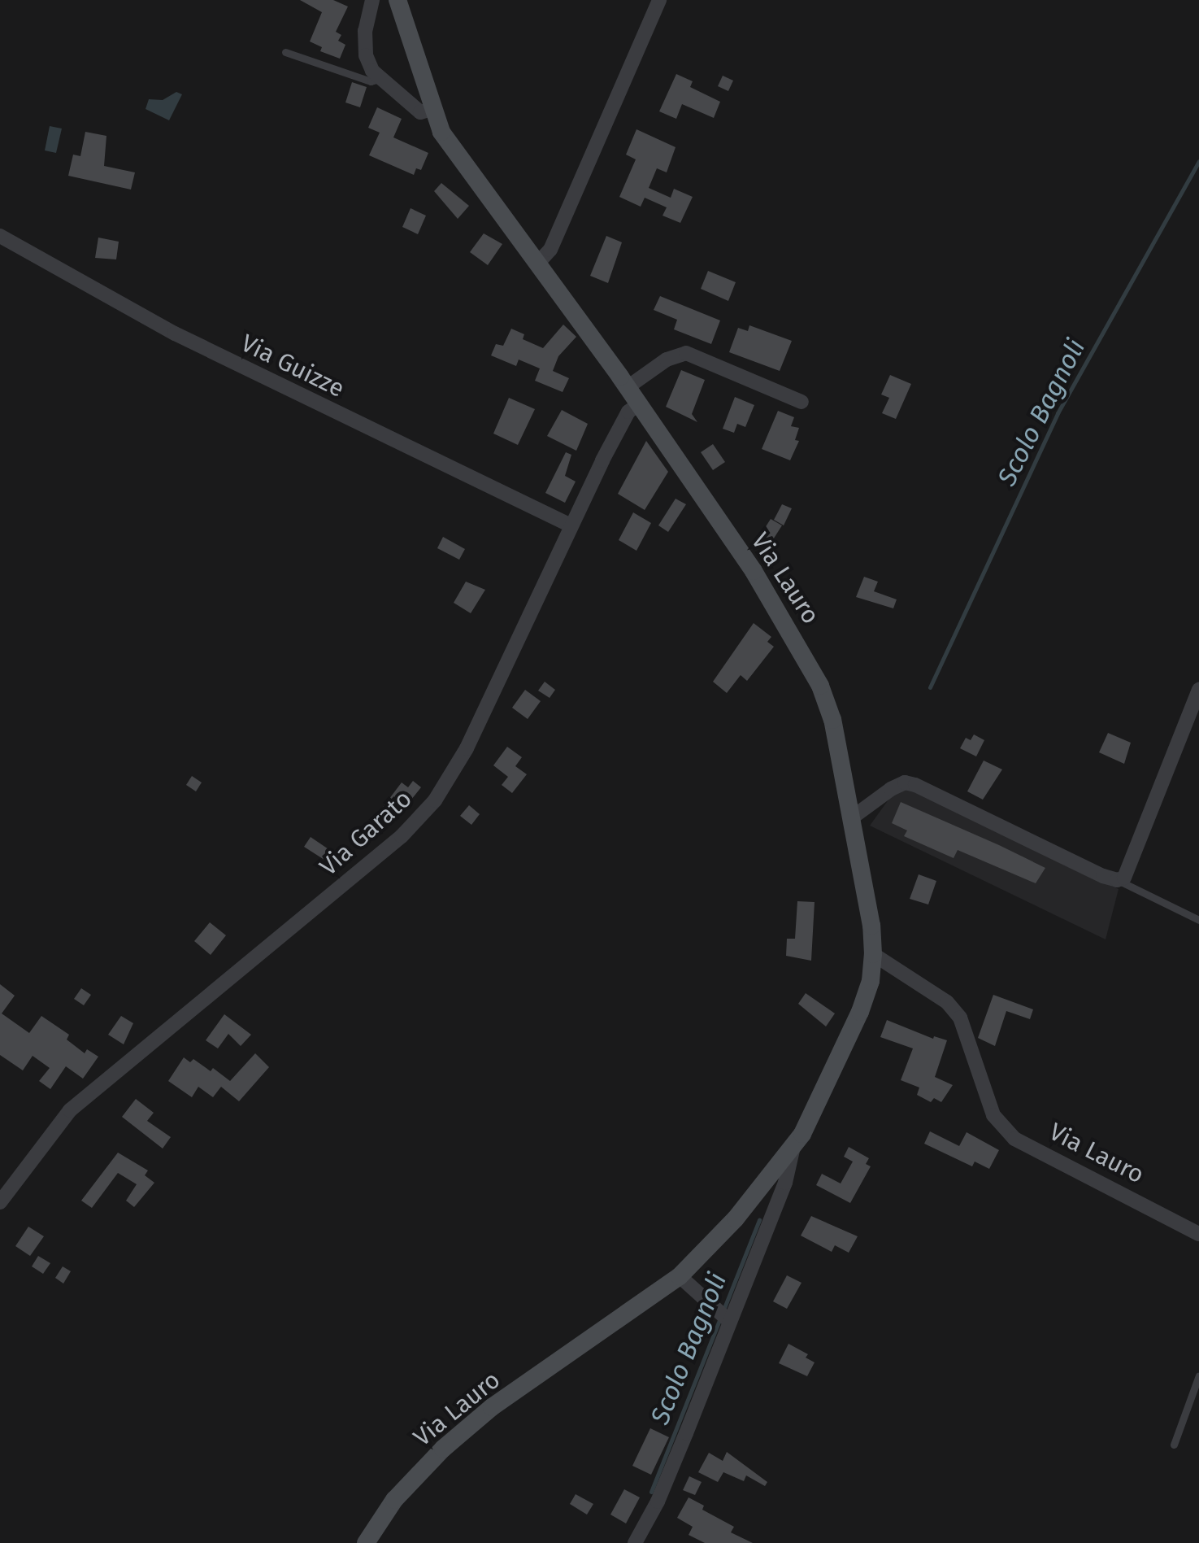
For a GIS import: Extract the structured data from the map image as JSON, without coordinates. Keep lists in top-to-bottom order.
{
  "streets": {
    "street": ["Via Guizze", "Via Lauro", "Via Garato"]
  },
  "crossings": [
    ["Via Guizze", "Via Garato"],
    ["Via Lauro", "Via Garato"]
  ],
  "water": ["Scolo Bagnoli"]
}
